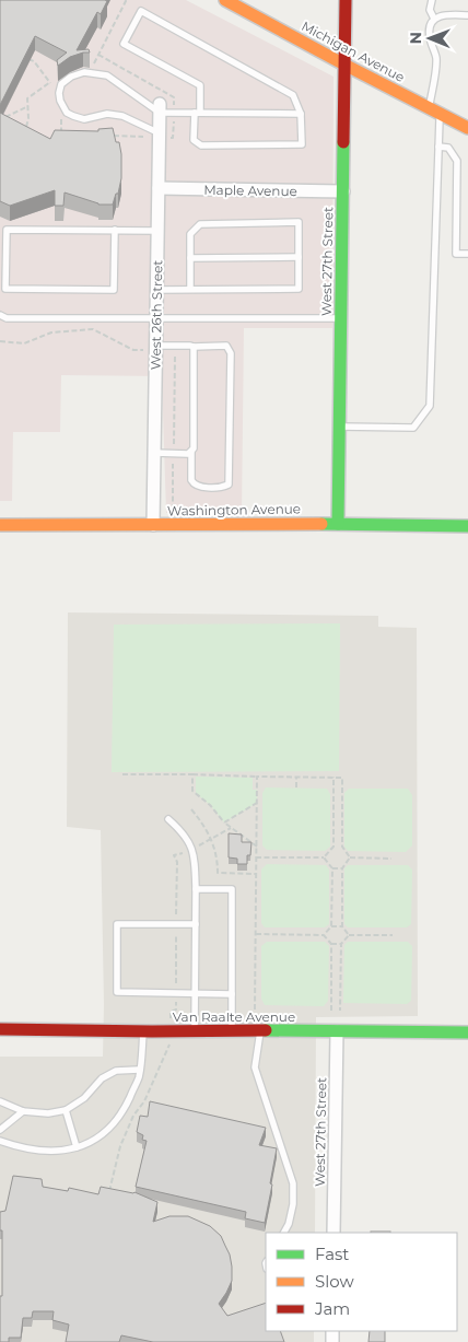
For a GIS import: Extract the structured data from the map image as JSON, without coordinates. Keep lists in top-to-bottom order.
{
  "streets": {
    "street": [
      "Michigan Avenue",
      "Maple Avenue",
      "West 27th Street",
      "West 26th Street",
      "Washington Avenue",
      "Van Raalte Avenue"
    ]
  },
  "crossings": [
    ["Michigan Avenue", "West 27th Street"],
    ["Maple Avenue", "West 27th Street"],
    ["Maple Avenue", "West 26th Street"],
    ["West 27th Street", "Washington Avenue"],
    ["West 27th Street", "Van Raalte Avenue"],
    ["West 26th Street", "Washington Avenue"]
  ],
  "legend": ["Fast", "Slow", "Jam"],
  "north": "left"
}
